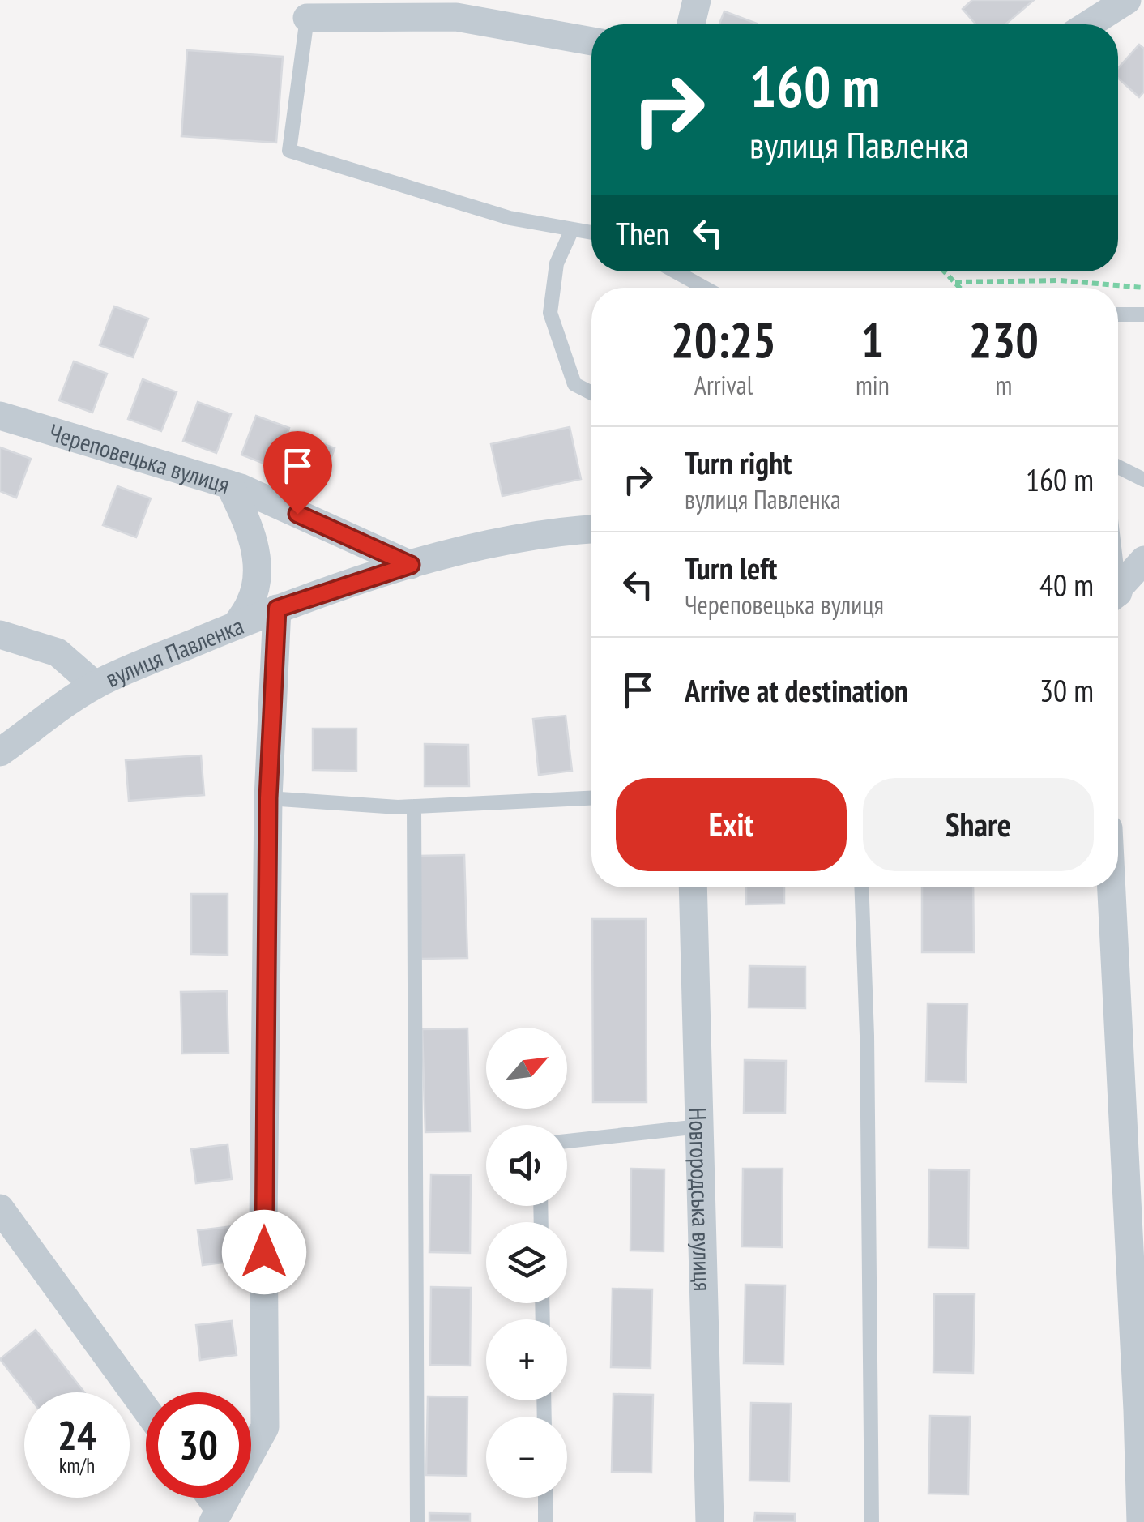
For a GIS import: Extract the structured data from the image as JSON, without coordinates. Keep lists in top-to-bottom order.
{
  "streets": {
    "street": ["Череповецька вулиця", "вулиця Павленка", "Новгородська вулиця"]
  },
  "crossings": [
    ["Череповецька вулиця", "вулиця Павленка"]
  ],
  "north": "top right",
  "page": {
    "turn": ["160 m", "вулиця Павленка"],
    "then": "Then",
    "eta": [
      "20:25",
      "Arrival",
      "1",
      "min",
      "230",
      "m"
    ],
    "list": [
      {
        "name": "Turn right",
        "note": "вулиця Павленка",
        "value": "160 m"
      },
      {
        "name": "Turn left",
        "note": "Череповецька вулиця",
        "value": "40 m"
      },
      {
        "name": "Arrive at destination",
        "value": "30 m"
      }
    ],
    "buttons": ["Exit", "Share"],
    "map_buttons": ["+", "−"],
    "speed": "24 km/h",
    "limit": "30"
  }
}
